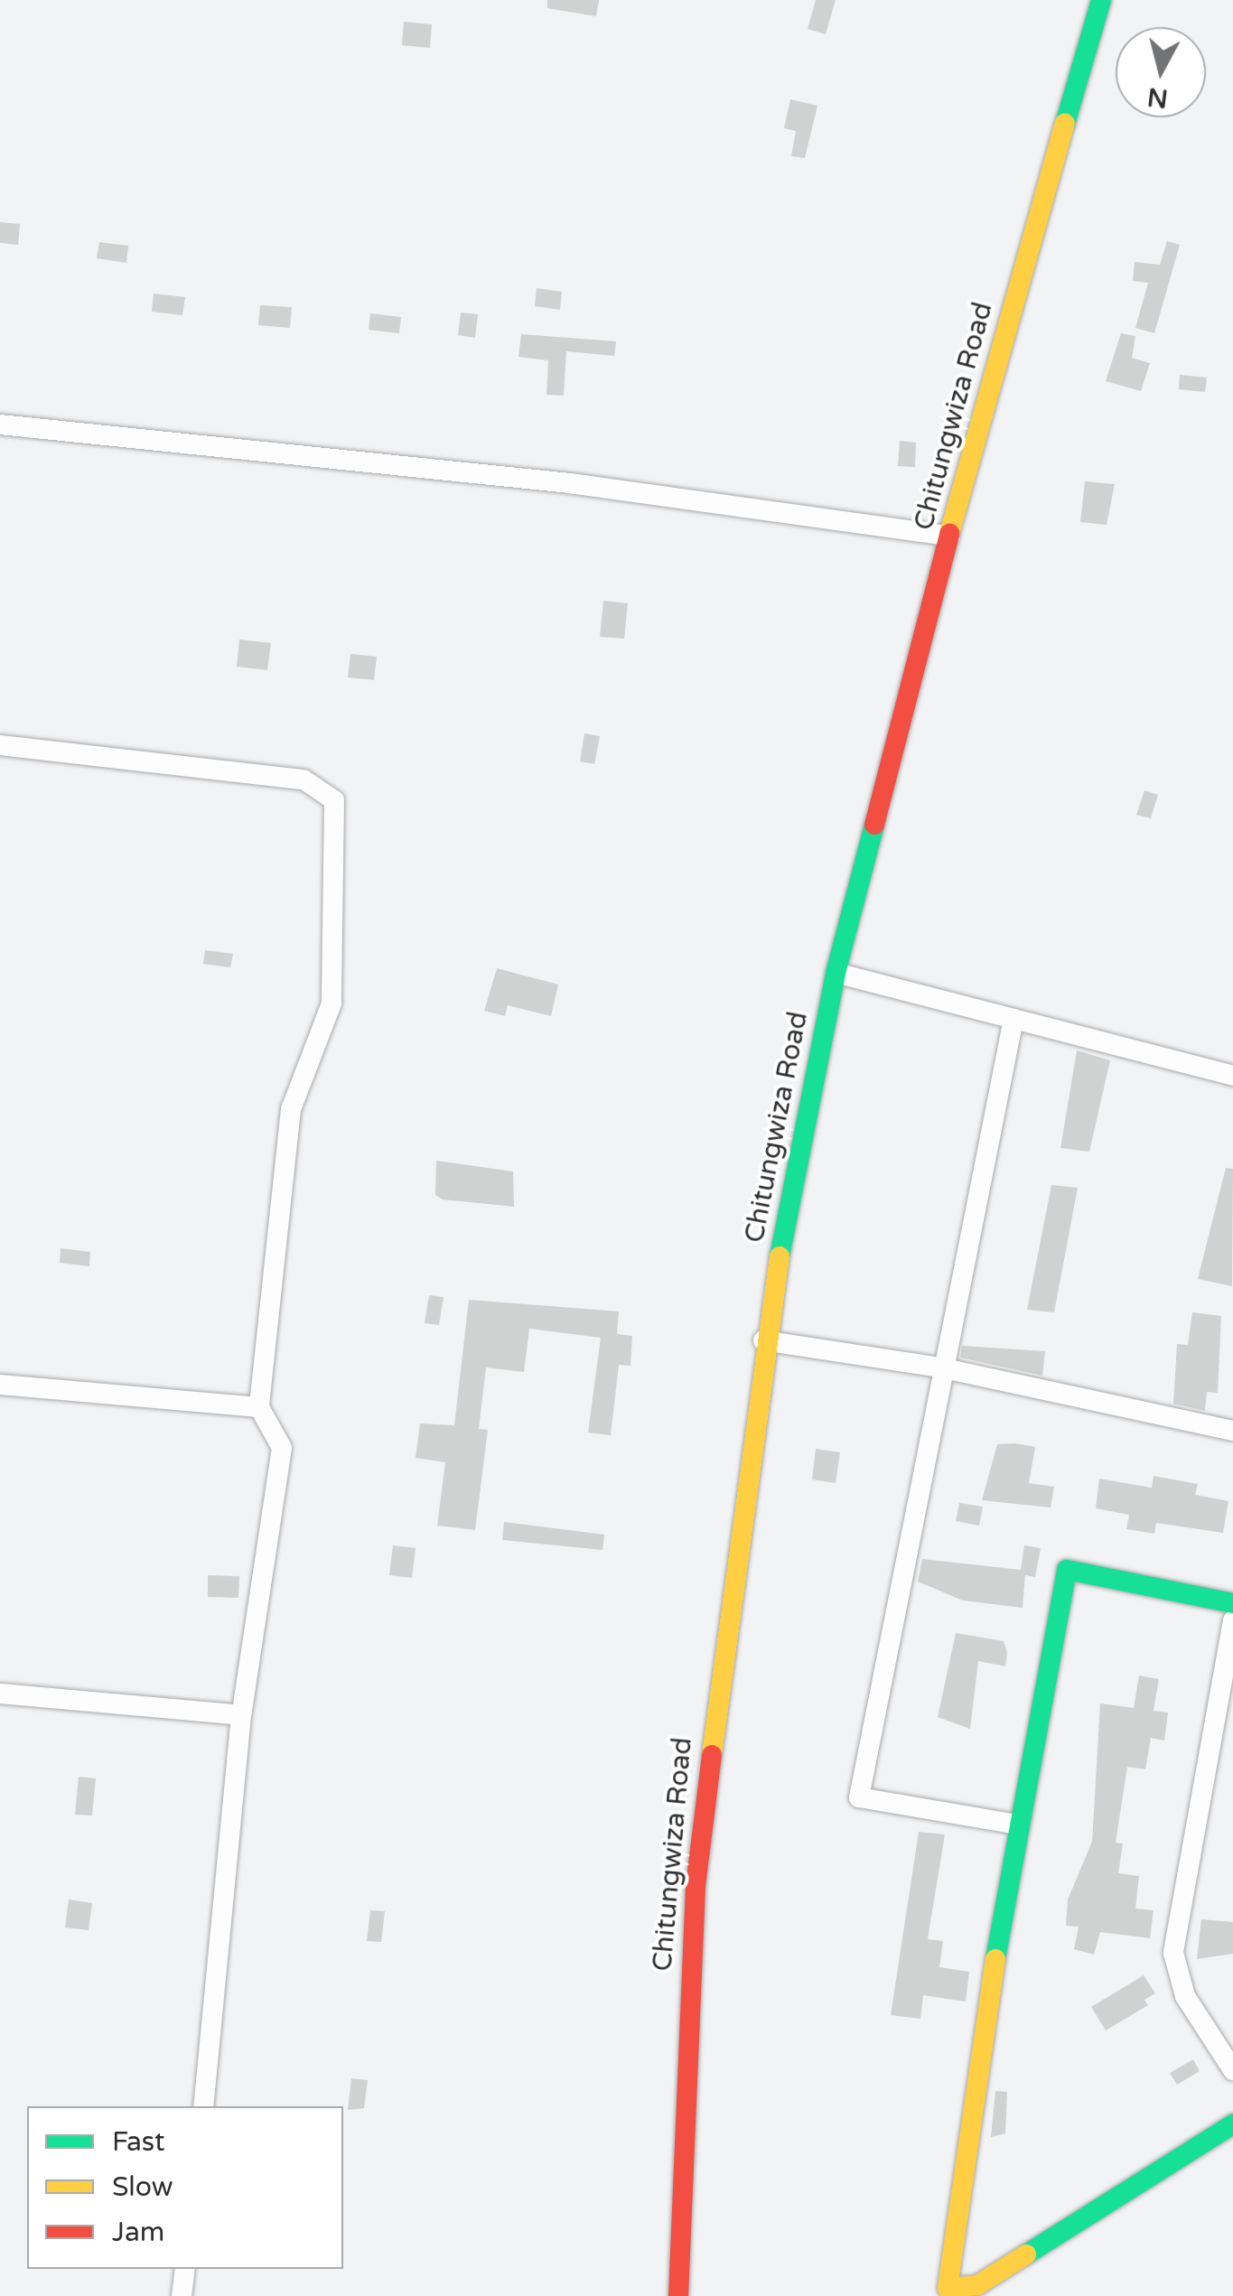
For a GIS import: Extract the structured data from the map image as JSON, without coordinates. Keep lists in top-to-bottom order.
{
  "streets": {
    "main road": ["Chitungwiza Road"]
  },
  "legend": ["Fast", "Slow", "Jam"],
  "north": "bottom"
}
